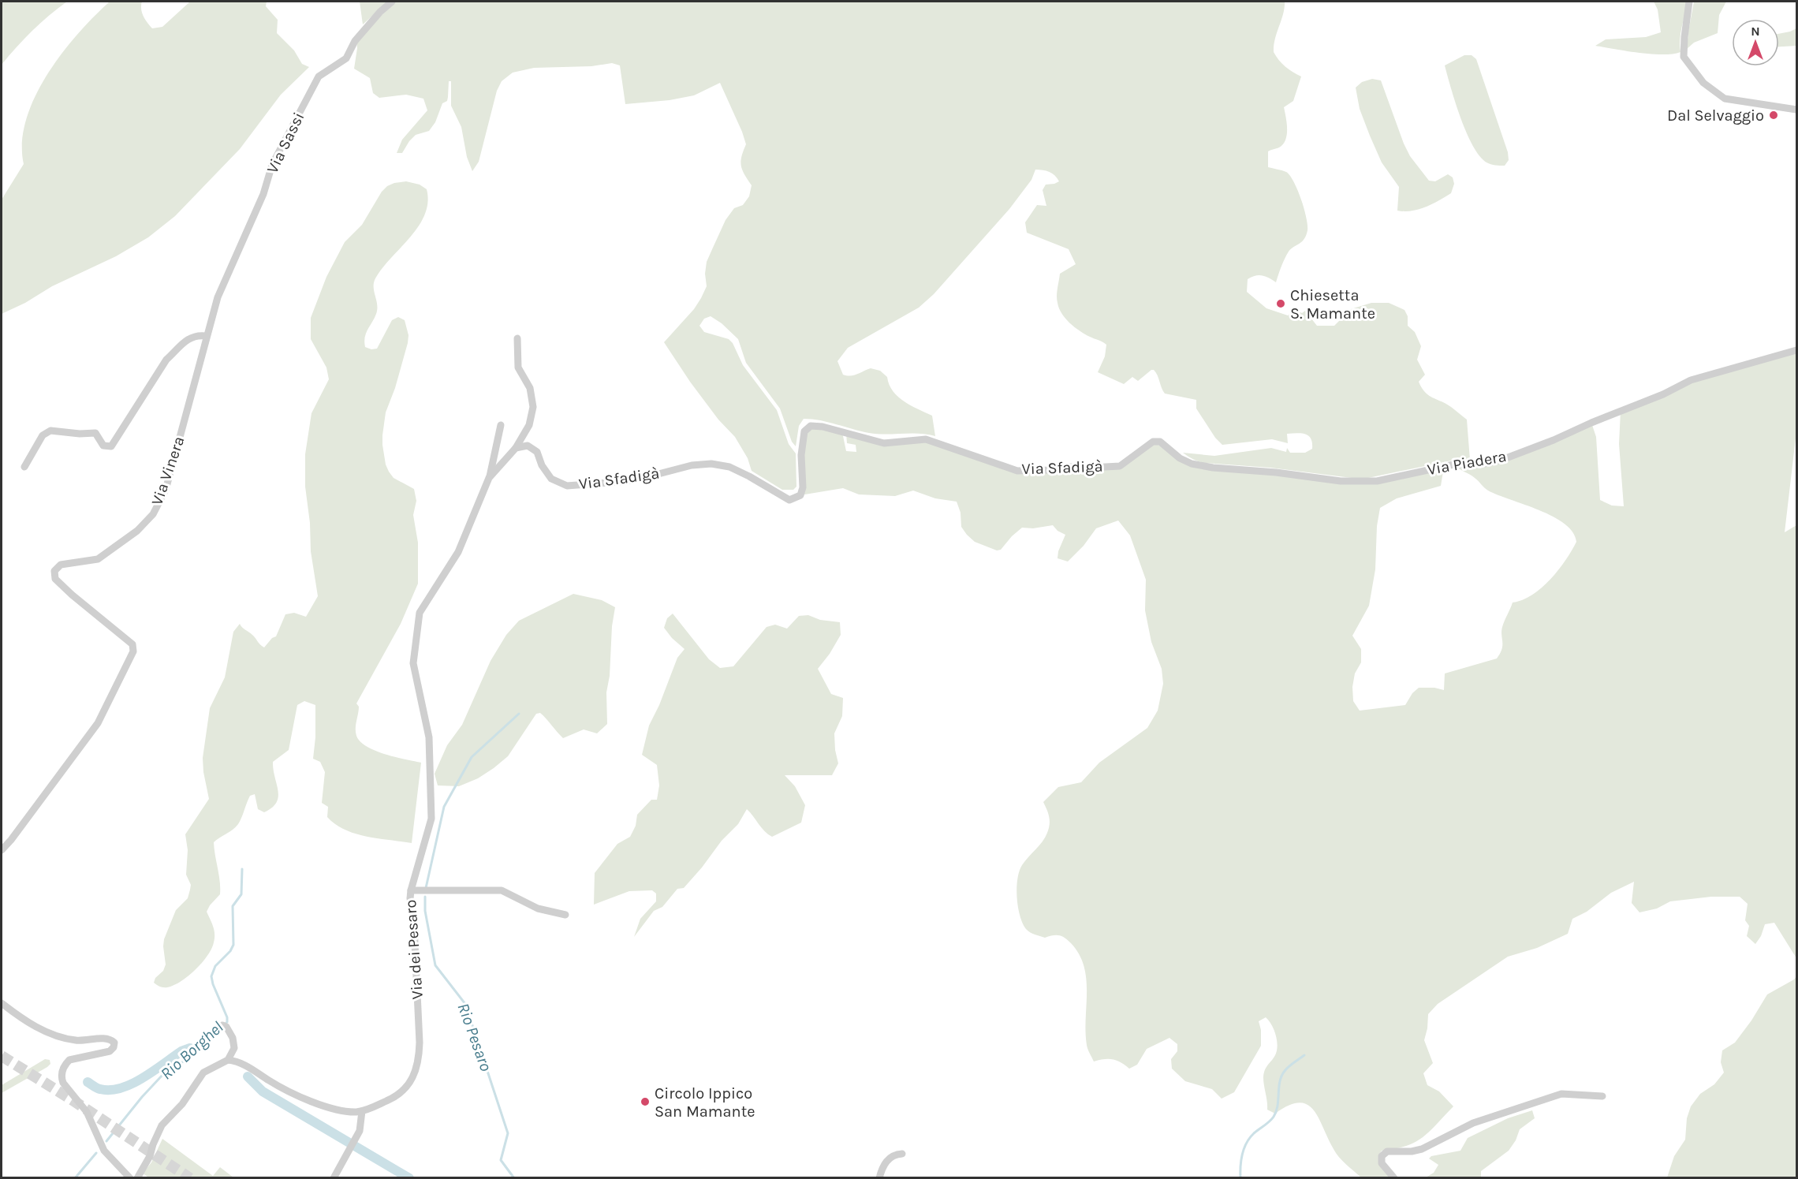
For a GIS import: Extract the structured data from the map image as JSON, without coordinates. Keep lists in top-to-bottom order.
{
  "streets": {
    "street": [
      "Via Sassi",
      "Via Piadera",
      "Via Sfadigà",
      "Via Vinera",
      "Via dei Pesaro"
    ]
  },
  "crossings": [
    ["Via Sassi", "Via Vinera"],
    ["Via Piadera", "Via Sfadigà"]
  ],
  "water": ["Rio Pesaro", "Rio Borghel"],
  "places": ["Dal Selvaggio", "Chiesetta S. Mamante", "Circolo Ippico San Mamante"],
  "north": "top"
}
